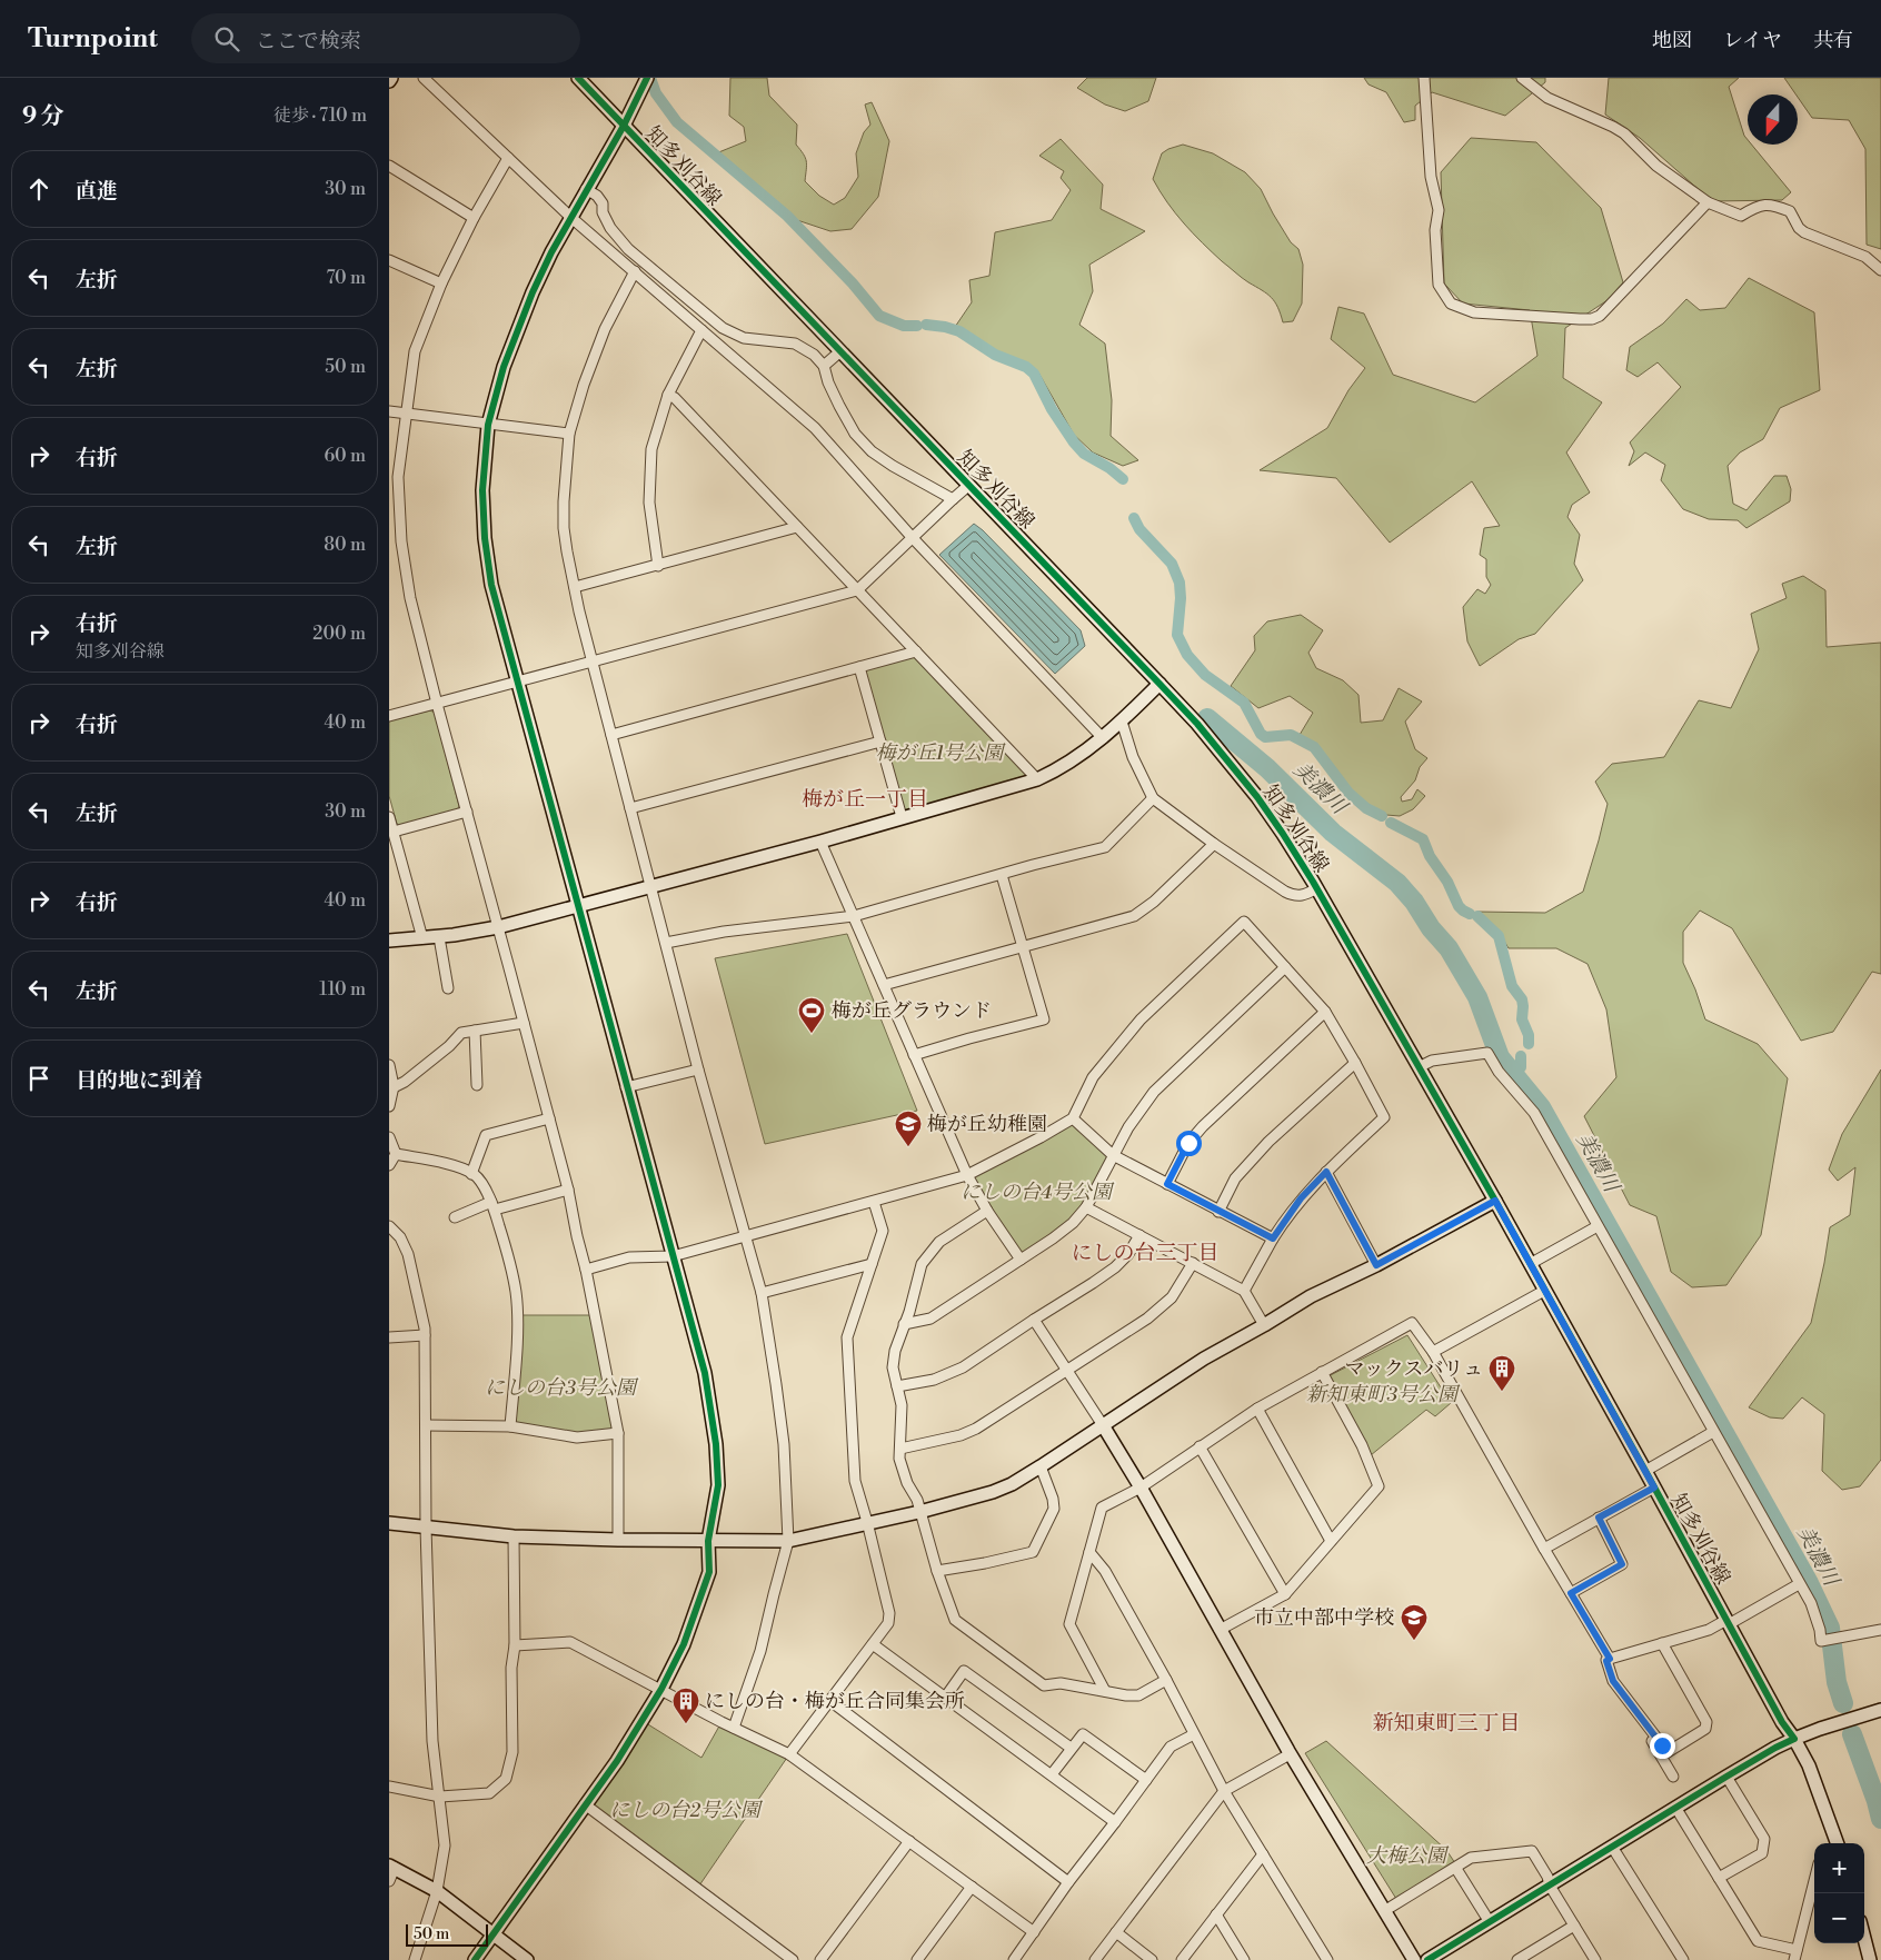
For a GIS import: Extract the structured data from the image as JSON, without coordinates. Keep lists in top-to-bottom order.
{
  "streets": {
    "street": ["知多刈谷線"]
  },
  "districts": ["梅が丘一丁目", "にしの台三丁目", "新知東町三丁目"],
  "water": ["美濃川"],
  "parks": [
    "梅が丘1号公園",
    "にしの台4号公園",
    "にしの台3号公園",
    "新知東町3号公園",
    "にしの台2号公園",
    "大梅公園"
  ],
  "places": {
    "sports": ["梅が丘グラウンド"],
    "school or university": ["梅が丘幼稚園", "市立中部中学校"],
    "building": ["マックスバリュ", "にしの台・梅が丘合同集会所"]
  },
  "scale_bar": "50 m",
  "north": "bottom",
  "page": {
    "header": "Turnpoint",
    "search": "ここで検索",
    "nav": ["地図", "レイヤ", "共有"],
    "heading": ["9 分", "徒歩 · 710 m"],
    "list": [
      ["直進", "30 m"],
      ["左折", "70 m"],
      ["左折", "50 m"],
      ["右折", "60 m"],
      ["左折", "80 m"],
      ["右折", "知多刈谷線", "200 m"],
      ["右折", "40 m"],
      ["左折", "30 m"],
      ["右折", "40 m"],
      ["左折", "110 m"],
      "目的地に到着"
    ],
    "map_buttons": ["+", "−"],
    "scale": "50 m"
  }
}
